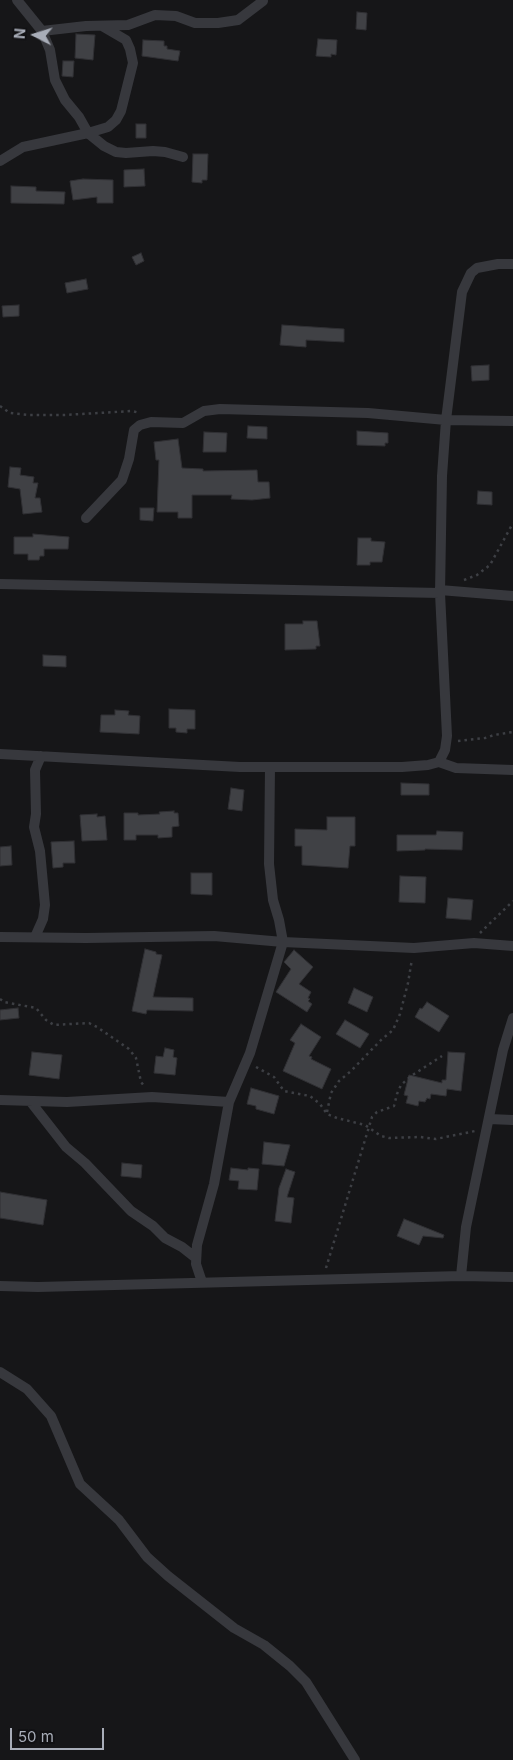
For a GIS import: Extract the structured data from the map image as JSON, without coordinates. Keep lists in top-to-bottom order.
{
  "scale_bar": "50 m",
  "north": "left"
}
